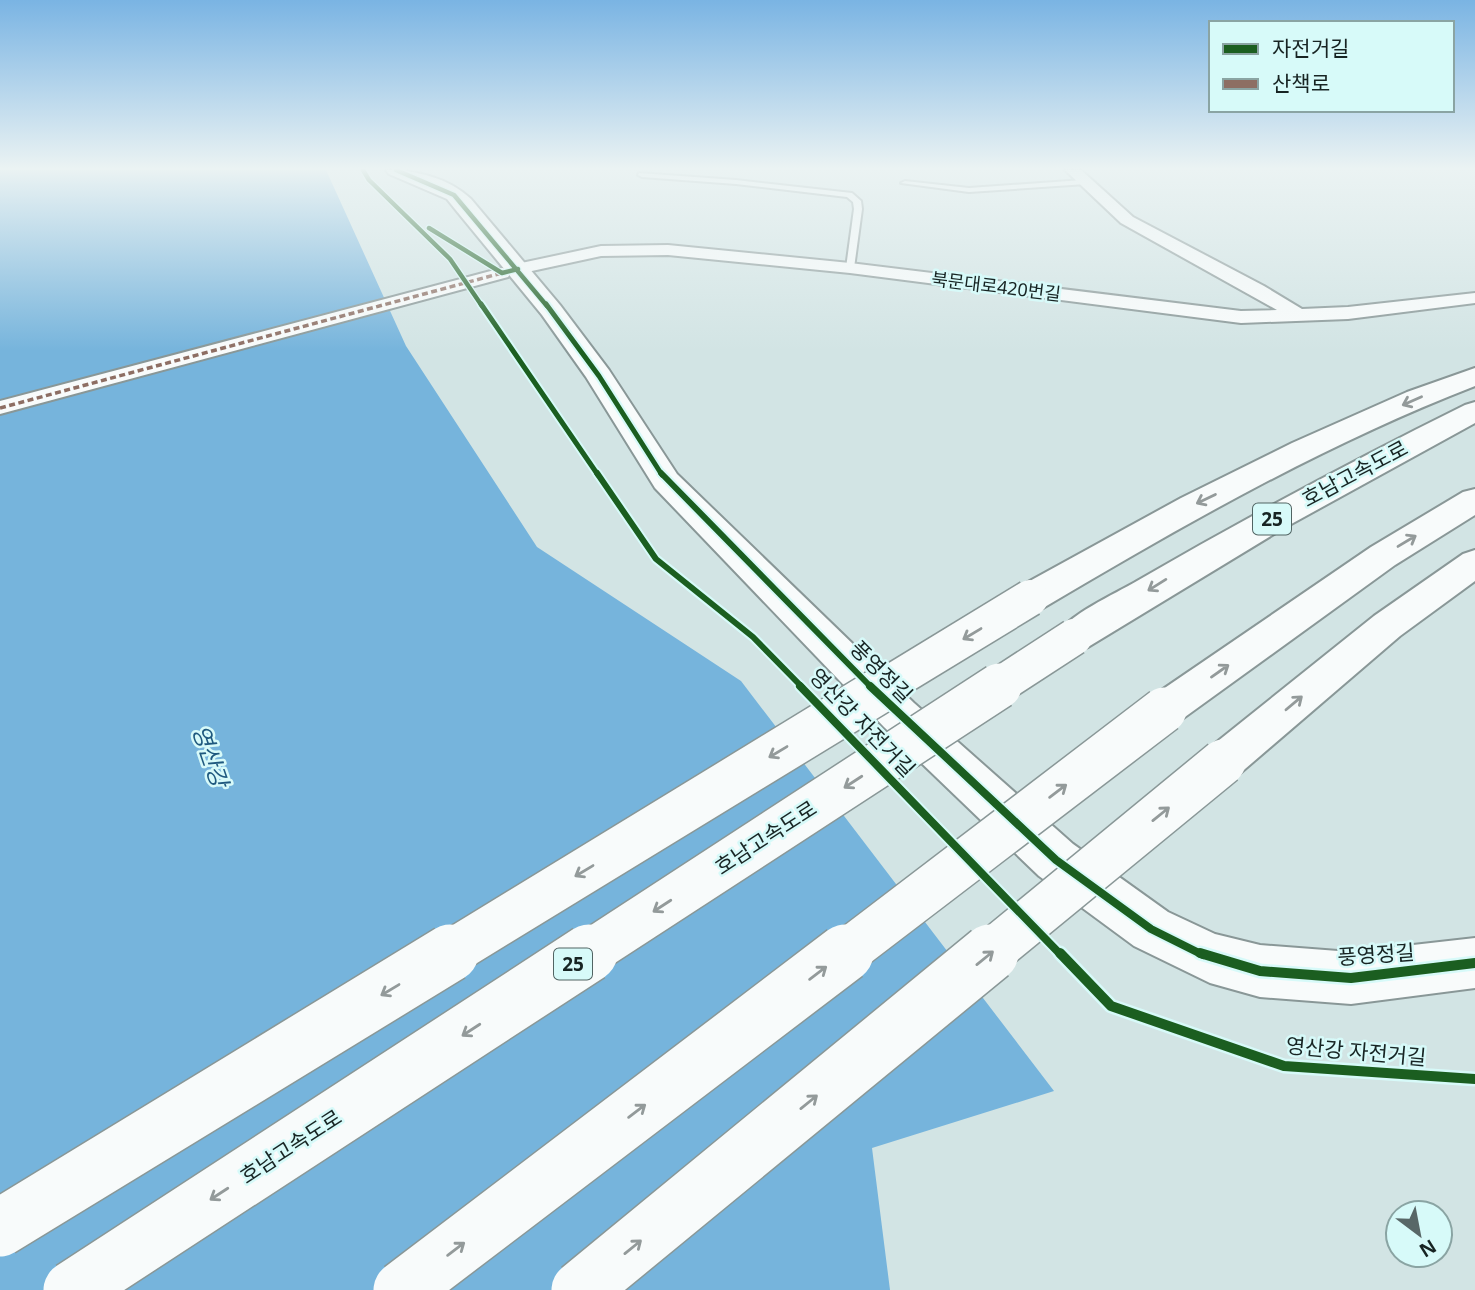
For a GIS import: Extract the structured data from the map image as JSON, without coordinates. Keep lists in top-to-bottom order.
{
  "streets": {
    "main road": ["호남고속도로", "25", "풍영정길"],
    "street": ["북문대로420번길"],
    "cycle path": ["영산강 자전거길"]
  },
  "crossings": [
    ["북문대로420번길", "풍영정길"]
  ],
  "water": ["영산강"],
  "legend": ["자전거길", "산책로"],
  "north": "bottom right"
}
